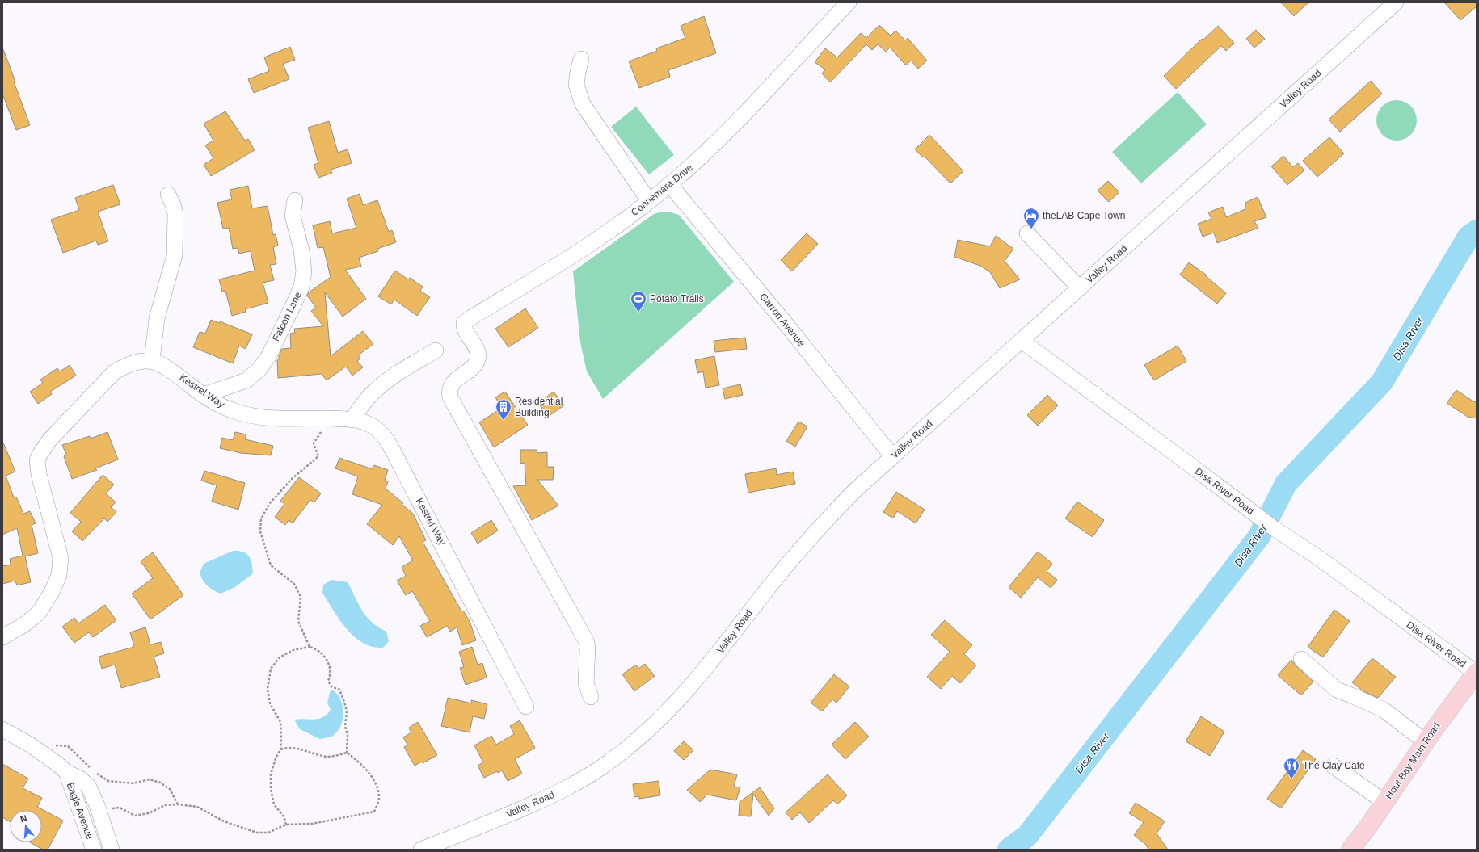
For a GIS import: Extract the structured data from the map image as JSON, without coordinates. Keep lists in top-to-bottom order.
{
  "streets": {
    "main road": ["Hout Bay Main Road"],
    "street": [
      "Valley Road",
      "Connemara Drive",
      "Falcon Lane",
      "Garron Avenue",
      "Kestrel Way",
      "Disa River Road",
      "Eagle Avenue"
    ]
  },
  "crossings": [
    ["Valley Road", "Garron Avenue"],
    ["Valley Road", "Disa River Road"],
    ["Connemara Drive", "Garron Avenue"],
    ["Falcon Lane", "Kestrel Way"],
    ["Disa River Road", "Hout Bay Main Road"]
  ],
  "water": ["Disa River"],
  "places": {
    "hotel": ["theLAB Cape Town"],
    "sports": ["Potato Trails"],
    "building": ["Residential Building"],
    "restaurant": ["The Clay Cafe"]
  },
  "north": "top"
}
